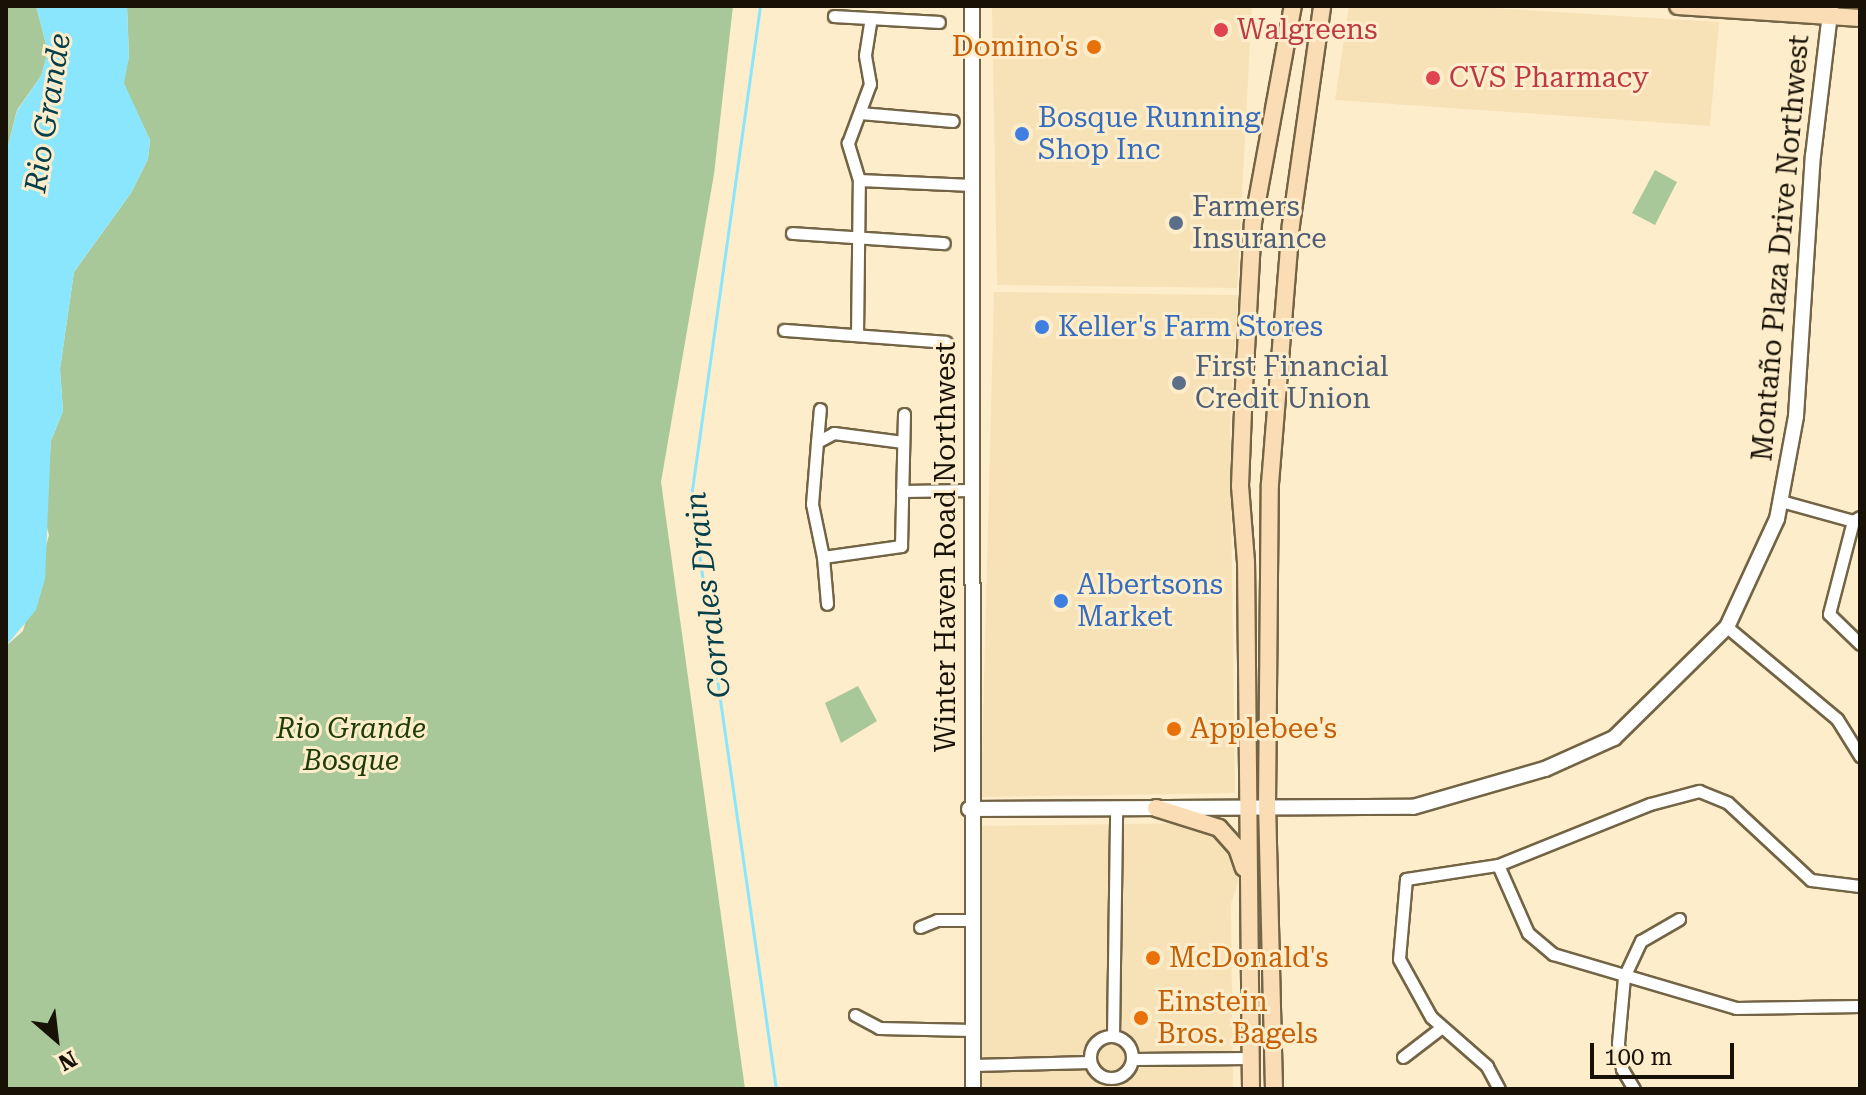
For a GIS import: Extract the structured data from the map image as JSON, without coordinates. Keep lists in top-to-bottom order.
{
  "streets": {
    "street": ["Montaño Plaza Drive Northwest", "Winter Haven Road Northwest"]
  },
  "crossings": [
    ["Montaño Plaza Drive Northwest", "Winter Haven Road Northwest"]
  ],
  "water": ["Rio Grande", "Corrales Drain"],
  "parks": ["Rio Grande Bosque"],
  "places": [
    "Walgreens",
    "Domino's",
    "CVS Pharmacy",
    "Bosque Running Shop Inc",
    "Farmers Insurance",
    "Keller's Farm Stores",
    "First Financial Credit Union",
    "Albertsons Market",
    "Applebee's",
    "McDonald's",
    "Einstein Bros. Bagels"
  ],
  "scale_bar": "100 m",
  "north": "bottom right"
}
